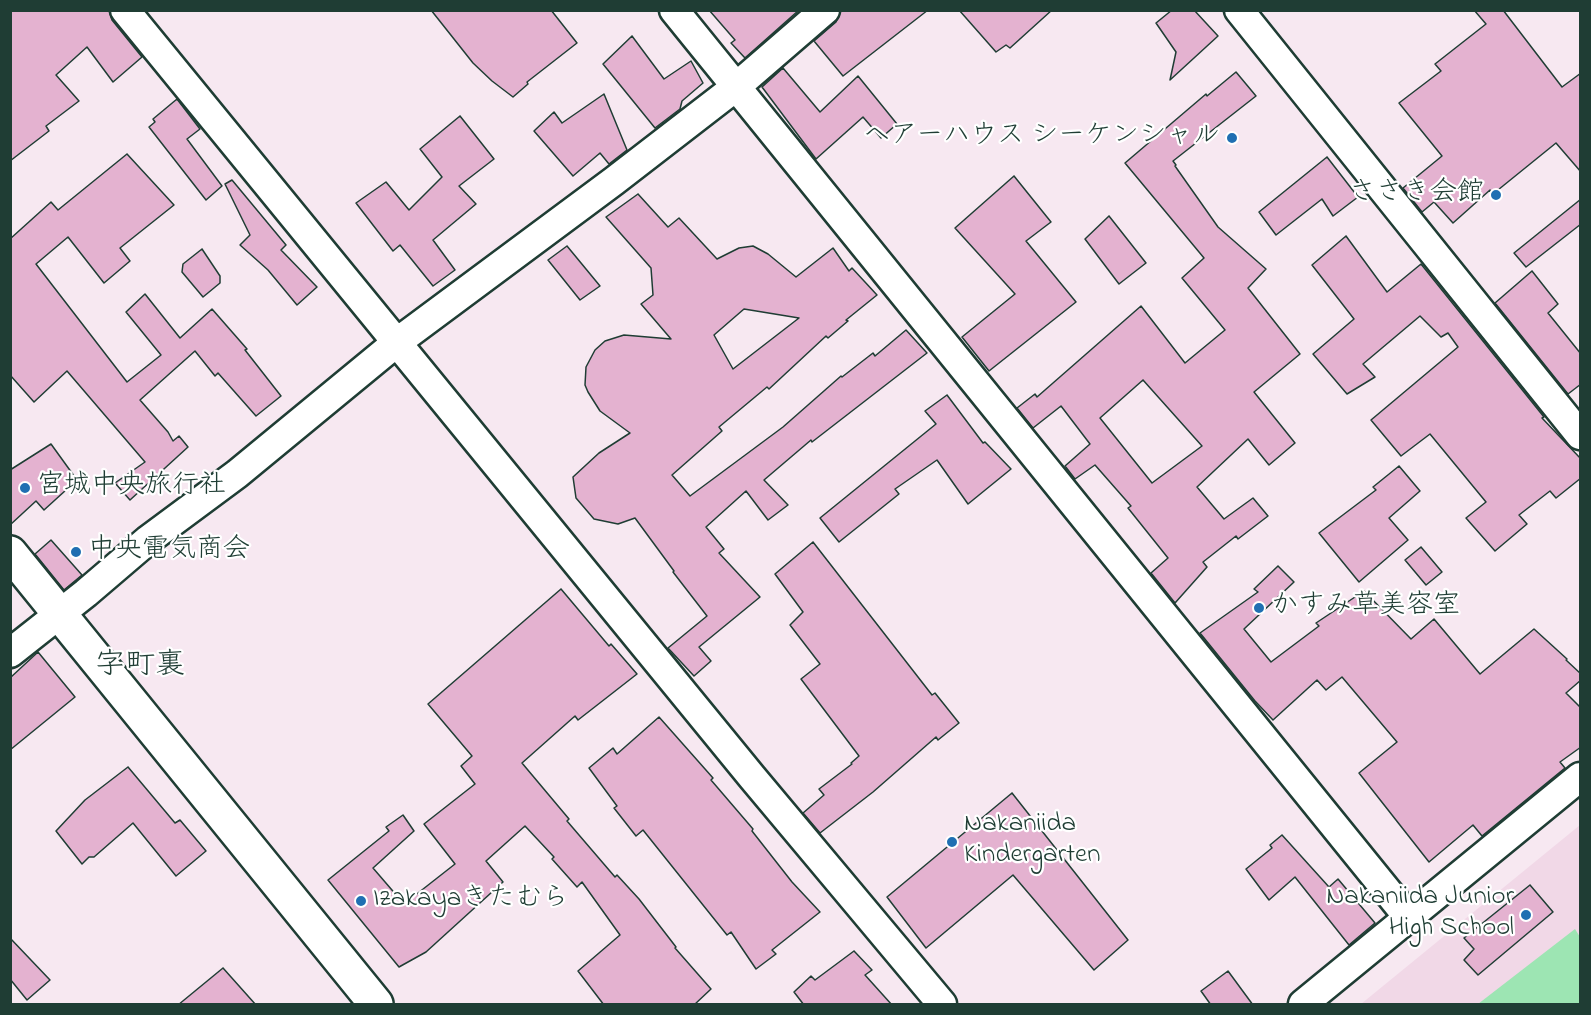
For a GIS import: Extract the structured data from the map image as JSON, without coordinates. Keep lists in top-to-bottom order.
{
  "districts": ["字町裏"],
  "places": [
    "ヘアーハウス シーケンシャル",
    "ささき会館",
    "宮城中央旅行社",
    "中央電気商会",
    "かすみ草美容室",
    "Nakaniida Kindergarten",
    "Izakayaきたむら",
    "Nakaniida Junior High School"
  ]
}
